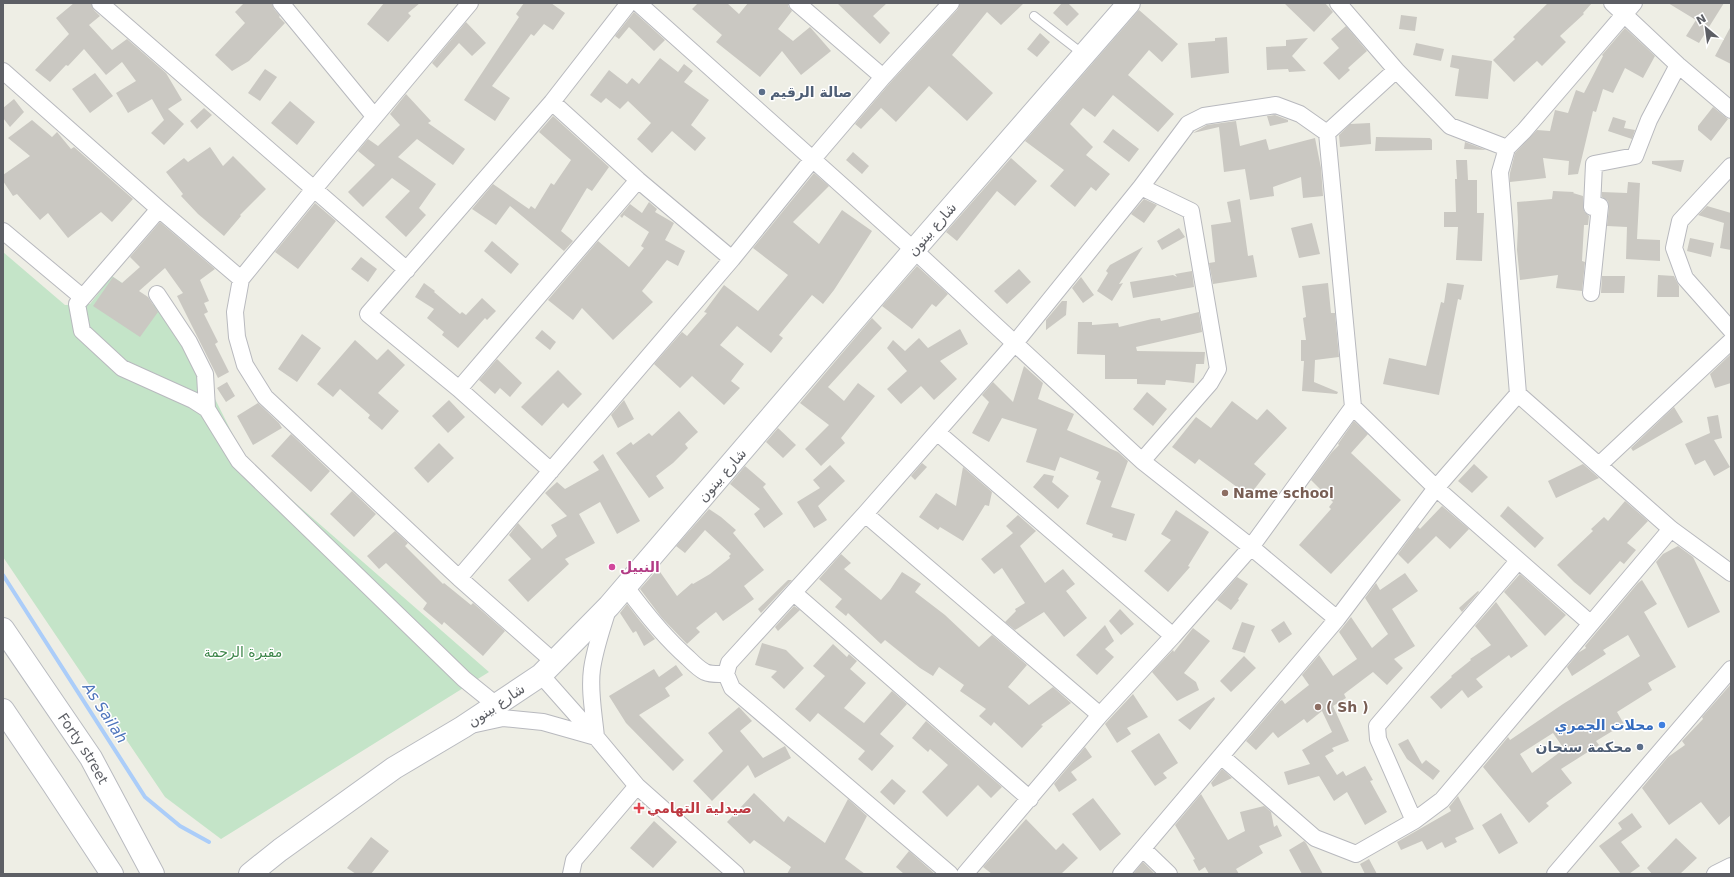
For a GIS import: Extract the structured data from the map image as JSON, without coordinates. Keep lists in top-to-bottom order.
{
  "streets": {
    "street": ["شارع بينون", "Forty street"]
  },
  "water": ["As Sailah"],
  "parks": ["مقبرة الرحمة"],
  "places": {
    "other": [
      "صالة الرقيم",
      "Name school",
      "النبيل",
      "( Sh )",
      "محلات الجمري",
      "محكمة سنحان"
    ],
    "health": ["صيدلية التهامي"]
  },
  "north": "top left"
}
